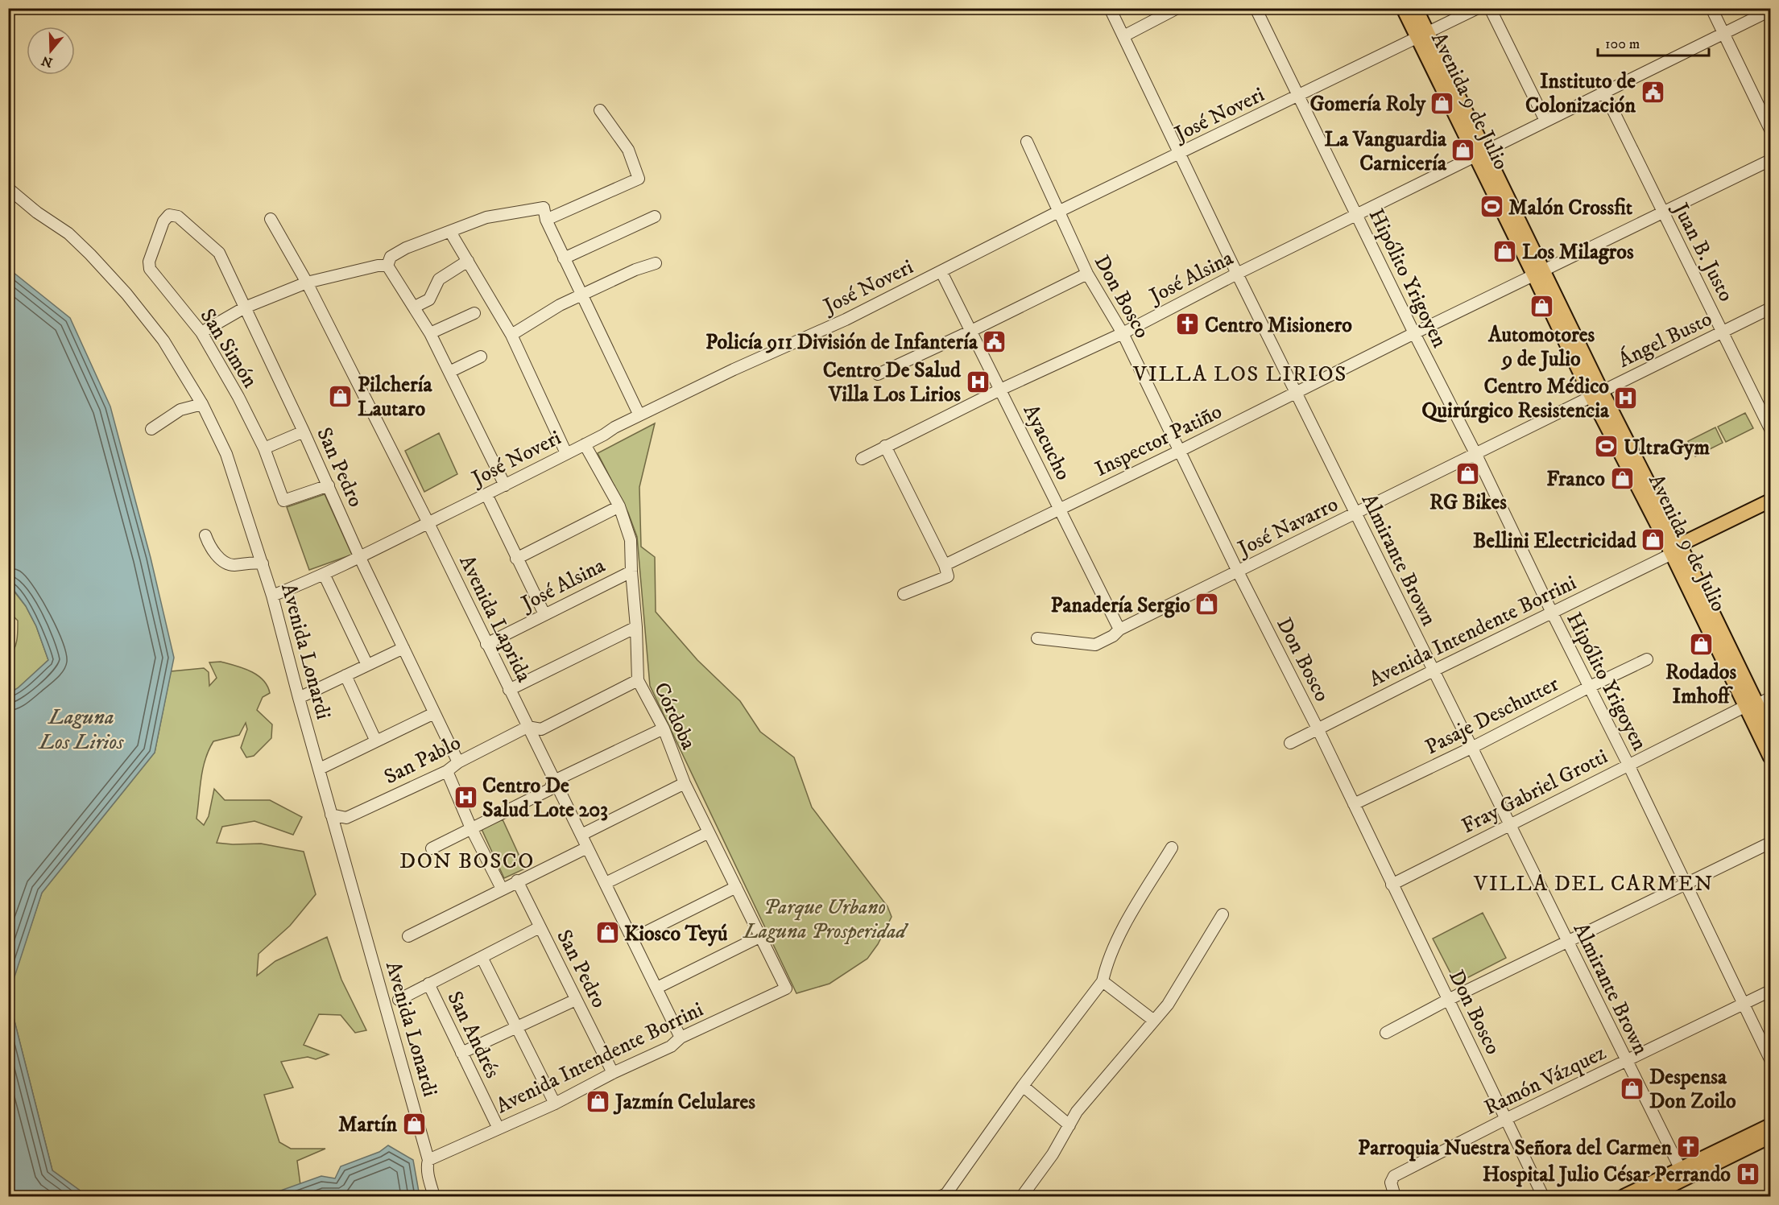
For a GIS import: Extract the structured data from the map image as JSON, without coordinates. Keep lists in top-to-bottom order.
{
  "streets": {
    "main road": ["Avenida 9 de Julio"],
    "street": [
      "José Noveri",
      "Juan B. Justo",
      "José Alsina",
      "Hipólito Yrigoyen",
      "Don Bosco",
      "Ángel Busto",
      "San Simón",
      "Inspector Patiño",
      "Ayacucho",
      "San Pedro",
      "José Navarro",
      "Almirante Brown",
      "Avenida Laprida",
      "Avenida Intendente Borrini",
      "Avenida Lonardi",
      "Pasaje Deschutter",
      "Córdoba",
      "San Pablo",
      "Fray Gabriel Grotti",
      "San Andrés",
      "Ramón Vázquez"
    ]
  },
  "crossings": [
    ["Avenida 9 de Julio", "José Noveri"],
    ["Avenida 9 de Julio", "José Alsina"],
    ["Avenida 9 de Julio", "Ángel Busto"],
    ["Avenida 9 de Julio", "Inspector Patiño"],
    ["Avenida 9 de Julio", "José Navarro"],
    ["Avenida 9 de Julio", "Avenida Intendente Borrini"],
    ["Avenida 9 de Julio", "Fray Gabriel Grotti"],
    ["José Noveri", "Hipólito Yrigoyen"],
    ["José Noveri", "Don Bosco"],
    ["José Noveri", "Ayacucho"],
    ["José Noveri", "San Pedro"],
    ["José Noveri", "Almirante Brown"],
    ["José Noveri", "Avenida Laprida"],
    ["José Noveri", "Avenida Lonardi"],
    ["José Noveri", "Córdoba"],
    ["Juan B. Justo", "José Alsina"],
    ["Juan B. Justo", "Ángel Busto"],
    ["Juan B. Justo", "Inspector Patiño"],
    ["José Alsina", "Hipólito Yrigoyen"],
    ["José Alsina", "Don Bosco"],
    ["José Alsina", "Ayacucho"],
    ["José Alsina", "Almirante Brown"],
    ["José Alsina", "Avenida Laprida"],
    ["José Alsina", "Córdoba"],
    ["Hipólito Yrigoyen", "Inspector Patiño"],
    ["Hipólito Yrigoyen", "José Navarro"],
    ["Hipólito Yrigoyen", "Avenida Intendente Borrini"],
    ["Hipólito Yrigoyen", "Pasaje Deschutter"],
    ["Hipólito Yrigoyen", "Fray Gabriel Grotti"],
    ["Hipólito Yrigoyen", "Ramón Vázquez"],
    ["Don Bosco", "Inspector Patiño"],
    ["Don Bosco", "José Navarro"],
    ["Don Bosco", "Avenida Intendente Borrini"],
    ["Don Bosco", "Pasaje Deschutter"],
    ["Don Bosco", "Fray Gabriel Grotti"],
    ["Don Bosco", "Ramón Vázquez"],
    ["Ángel Busto", "José Navarro"],
    ["San Simón", "San Pedro"],
    ["Inspector Patiño", "Ayacucho"],
    ["Inspector Patiño", "Almirante Brown"],
    ["Ayacucho", "José Navarro"],
    ["San Pedro", "Avenida Intendente Borrini"],
    ["San Pedro", "San Pablo"],
    ["José Navarro", "Almirante Brown"],
    ["Almirante Brown", "Avenida Intendente Borrini"],
    ["Almirante Brown", "Pasaje Deschutter"],
    ["Almirante Brown", "Fray Gabriel Grotti"],
    ["Almirante Brown", "Ramón Vázquez"],
    ["Avenida Laprida", "Avenida Intendente Borrini"],
    ["Avenida Laprida", "San Pablo"],
    ["Avenida Intendente Borrini", "Avenida Lonardi"],
    ["Avenida Intendente Borrini", "Córdoba"],
    ["Avenida Intendente Borrini", "San Andrés"],
    ["Avenida Lonardi", "San Pablo"]
  ],
  "districts": ["VILLA LOS LIRIOS", "DON BOSCO", "VILLA DEL CARMEN"],
  "water": ["Laguna Los Lirios"],
  "parks": ["Parque Urbano Laguna Prosperidad"],
  "places": {
    "public building": ["Instituto de Colonización", "Policía 911 División de Infantería"],
    "shop": [
      "Gomería Roly",
      "La Vanguardia Carnicería",
      "Los Milagros",
      "Automotores 9 de Julio",
      "Pilchería Lautaro",
      "RG Bikes",
      "Franco",
      "Bellini Electricidad",
      "Panadería Sergio",
      "Rodados Imhoff",
      "Kiosco Teyú",
      "Despensa Don Zoilo",
      "Jazmín Celulares",
      "Martín"
    ],
    "sports": ["Malón Crossfit", "UltraGym"],
    "church": ["Centro Misionero", "Parroquia Nuestra Señora del Carmen"],
    "hospital": [
      "Centro De Salud Villa Los Lirios",
      "Centro Médico Quirúrgico Resistencia",
      "Centro De Salud Lote 203",
      "Hospital Julio César Perrando"
    ]
  },
  "scale_bar": "100 m",
  "north": "bottom"
}
